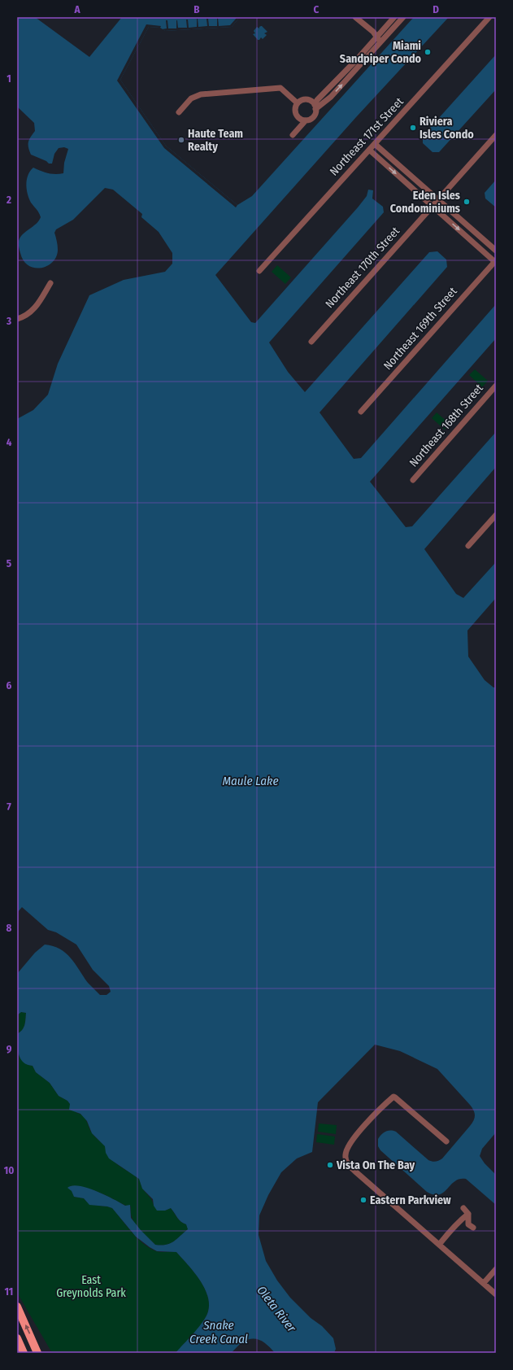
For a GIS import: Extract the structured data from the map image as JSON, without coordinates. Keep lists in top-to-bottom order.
{
  "streets": {
    "street": [
      "Northeast 171st Street",
      "Northeast 170th Street",
      "Northeast 169th Street",
      "Northeast 168th Street"
    ]
  },
  "water": ["Maule Lake", "Oleta River", "Snake Creek Canal"],
  "parks": ["East Greynolds Park"],
  "places": [
    "Miami Sandpiper Condo",
    "Riviera Isles Condo",
    "Haute Team Realty",
    "Eden Isles Condominiums",
    "Vista On The Bay",
    "Eastern Parkview"
  ],
  "grid": {
    "columns": [
      "A",
      "B",
      "C",
      "D"
    ],
    "rows": [
      "1",
      "2",
      "3",
      "4",
      "5",
      "6",
      "7",
      "8",
      "9",
      "10",
      "11"
    ]
  }
}
